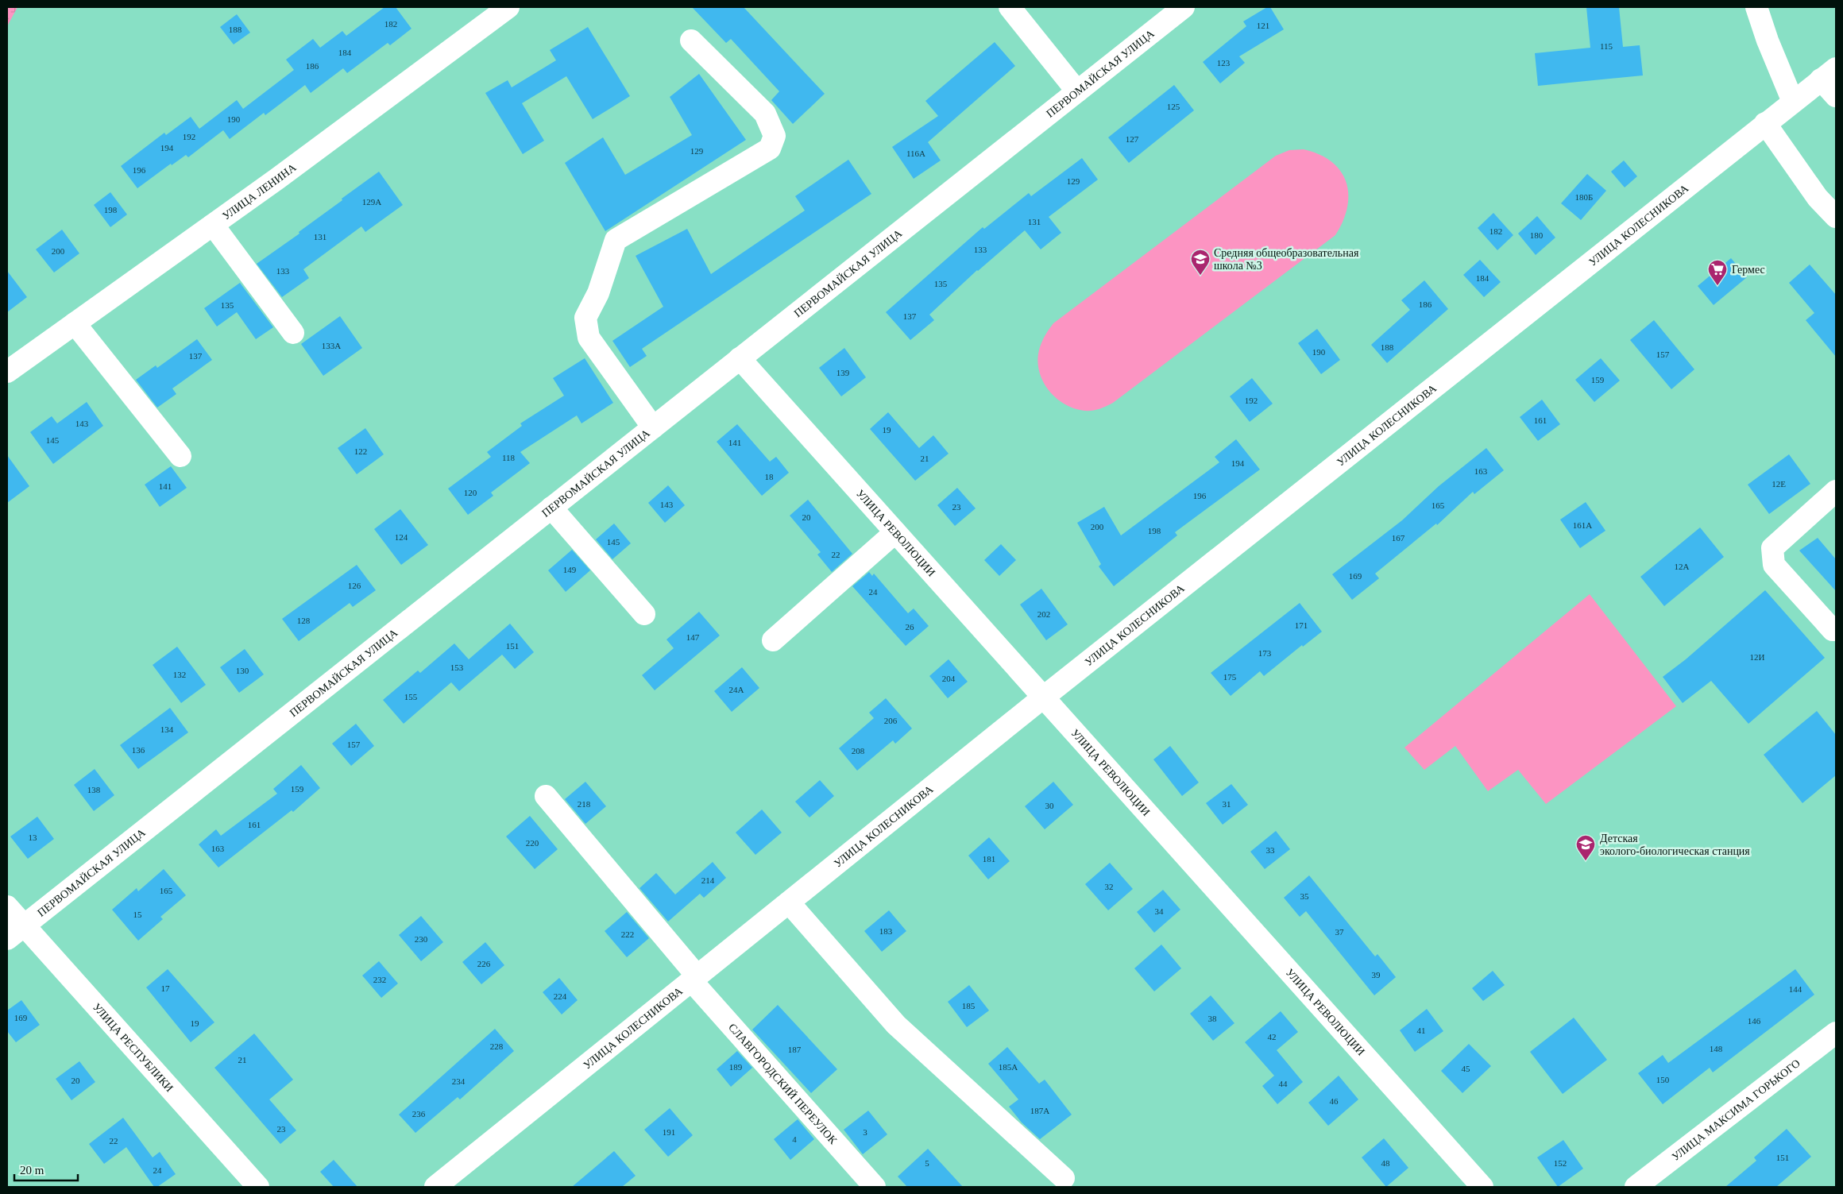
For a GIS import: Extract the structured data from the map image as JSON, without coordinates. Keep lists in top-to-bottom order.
{
  "streets": {
    "street": [
      "ПЕРВОМАЙСКАЯ УЛИЦА",
      "УЛИЦА ЛЕНИНА",
      "УЛИЦА КОЛЕСНИКОВА",
      "УЛИЦА РЕВОЛЮЦИИ",
      "УЛИЦА РЕСПУБЛИКИ",
      "СЛАВГОРОДСКИЙ ПЕРЕУЛОК",
      "УЛИЦА МАКСИМА ГОРЬКОГО"
    ]
  },
  "crossings": [
    ["ПЕРВОМАЙСКАЯ УЛИЦА", "УЛИЦА РЕВОЛЮЦИИ"],
    ["ПЕРВОМАЙСКАЯ УЛИЦА", "УЛИЦА РЕСПУБЛИКИ"],
    ["УЛИЦА КОЛЕСНИКОВА", "УЛИЦА РЕВОЛЮЦИИ"],
    ["УЛИЦА КОЛЕСНИКОВА", "СЛАВГОРОДСКИЙ ПЕРЕУЛОК"]
  ],
  "places": {
    "school or university": ["Средняя общеобразовательная школа №3", "Детская эколого-биологическая станция"],
    "supermarket": ["Гермес"]
  },
  "house_numbers": [
    "182",
    "121",
    "188",
    "115",
    "184",
    "123",
    "186",
    "125",
    "190",
    "192",
    "127",
    "194",
    "129",
    "116А",
    "196",
    "129",
    "180Б",
    "129А",
    "198",
    "131",
    "182",
    "180",
    "131",
    "133",
    "200",
    "133",
    "184",
    "135",
    "186",
    "135",
    "137",
    "133А",
    "188",
    "190",
    "157",
    "137",
    "139",
    "159",
    "192",
    "161",
    "143",
    "19",
    "145",
    "141",
    "122",
    "118",
    "21",
    "194",
    "163",
    "18",
    "12Е",
    "141",
    "120",
    "196",
    "143",
    "165",
    "23",
    "20",
    "161А",
    "200",
    "198",
    "124",
    "167",
    "145",
    "22",
    "12А",
    "149",
    "169",
    "126",
    "24",
    "202",
    "128",
    "171",
    "26",
    "147",
    "151",
    "173",
    "12И",
    "153",
    "130",
    "132",
    "175",
    "204",
    "24А",
    "155",
    "206",
    "134",
    "157",
    "136",
    "208",
    "159",
    "138",
    "218",
    "31",
    "30",
    "161",
    "13",
    "220",
    "163",
    "33",
    "181",
    "214",
    "32",
    "165",
    "35",
    "34",
    "15",
    "183",
    "37",
    "222",
    "230",
    "226",
    "39",
    "232",
    "17",
    "144",
    "224",
    "185",
    "169",
    "38",
    "146",
    "19",
    "41",
    "42",
    "228",
    "148",
    "187",
    "21",
    "189",
    "185А",
    "45",
    "150",
    "20",
    "234",
    "44",
    "46",
    "187А",
    "236",
    "23",
    "191",
    "3",
    "4",
    "22",
    "151",
    "5",
    "48",
    "152",
    "24"
  ],
  "scale_bar": "20 m"
}
